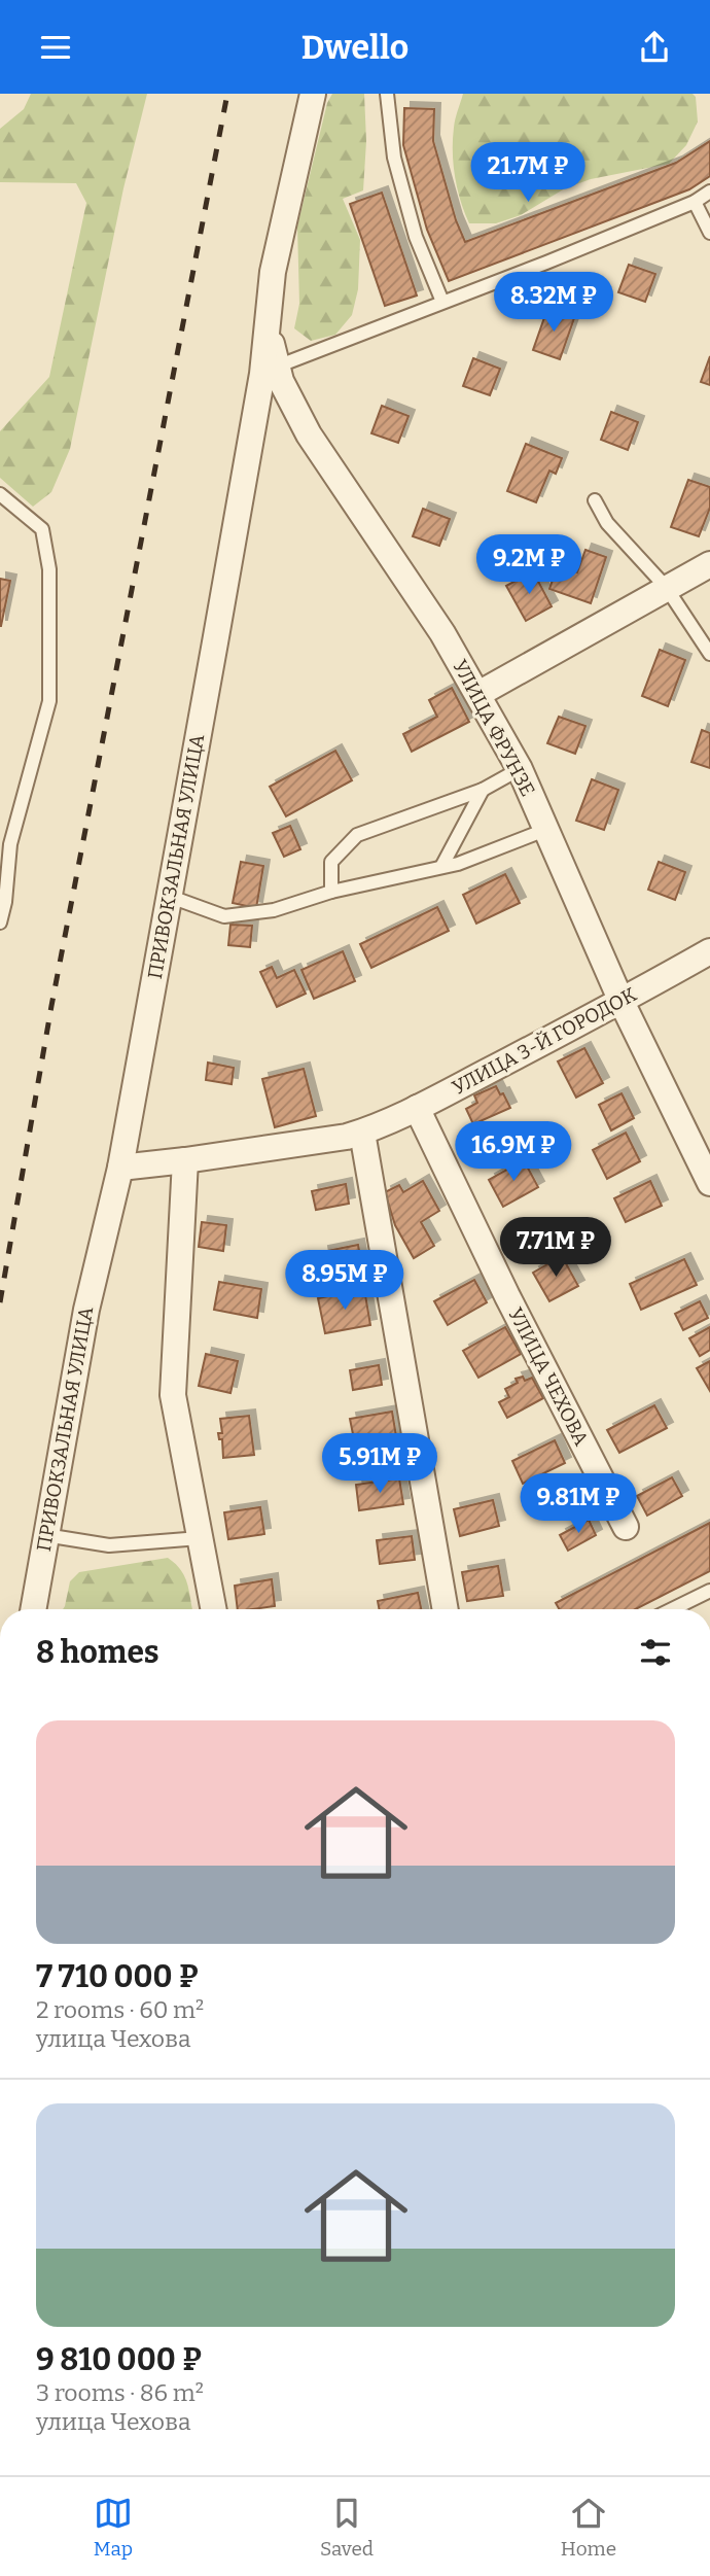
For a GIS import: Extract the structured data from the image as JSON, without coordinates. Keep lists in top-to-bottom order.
{
  "streets": {
    "street": [
      "УЛИЦА ФРУНЗЕ",
      "ПРИВОКЗАЛЬНАЯ УЛИЦА",
      "УЛИЦА 3-Й ГОРОДОК",
      "УЛИЦА ЧЕХОВА"
    ]
  },
  "crossings": [
    ["УЛИЦА ФРУНЗЕ", "ПРИВОКЗАЛЬНАЯ УЛИЦА"],
    ["УЛИЦА ФРУНЗЕ", "УЛИЦА 3-Й ГОРОДОК"],
    ["ПРИВОКЗАЛЬНАЯ УЛИЦА", "УЛИЦА 3-Й ГОРОДОК"],
    ["УЛИЦА 3-Й ГОРОДОК", "УЛИЦА ЧЕХОВА"]
  ],
  "page": {
    "header": "Dwello",
    "price": [
      "21.7M ₽",
      "8.32M ₽",
      "9.2M ₽",
      "16.9M ₽",
      "7.71M ₽",
      "8.95M ₽",
      "5.91M ₽",
      "9.81M ₽"
    ],
    "heading": "8 homes",
    "list": [
      {
        "name": "7 710 000 ₽",
        "note": "2 rooms · 60 m² · улица Чехова"
      },
      {
        "name": "9 810 000 ₽",
        "note": "3 rooms · 86 m² · улица Чехова"
      }
    ],
    "tabs": ["Map", "Saved", "Home"]
  }
}
